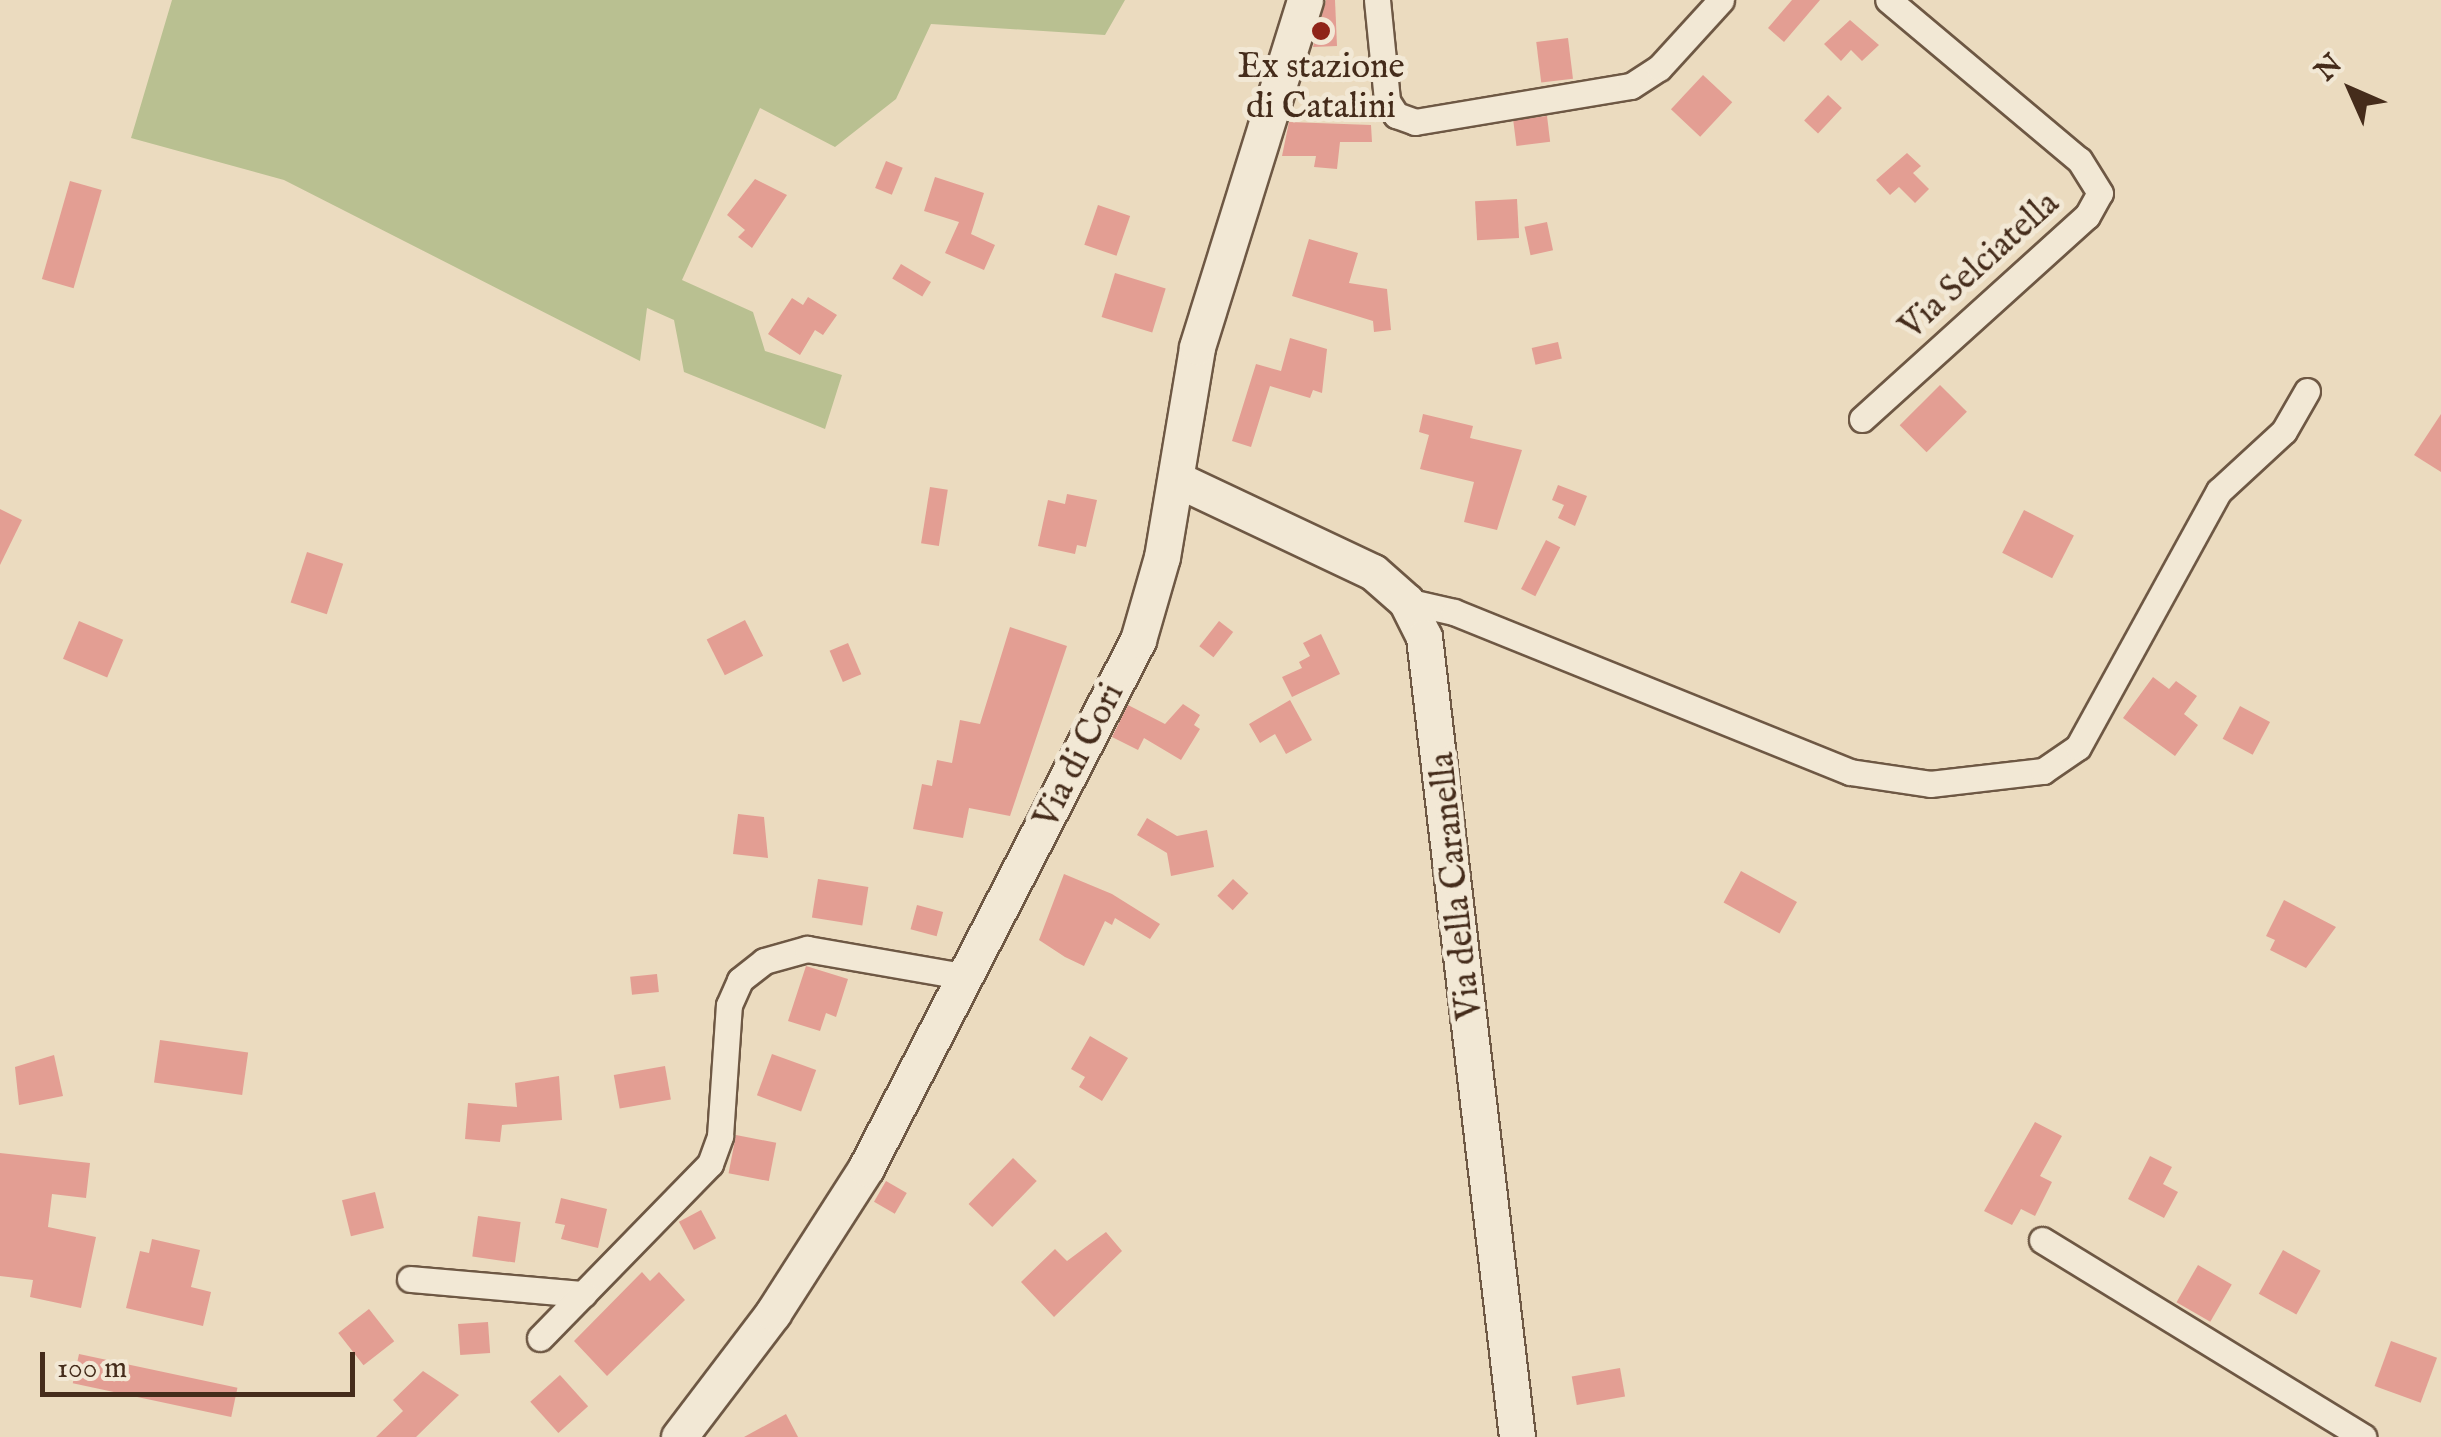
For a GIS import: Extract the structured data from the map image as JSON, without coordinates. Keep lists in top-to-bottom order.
{
  "streets": {
    "main road": ["Via di Cori", "Via della Caranella"],
    "street": ["Via Selciatella"]
  },
  "crossings": [
    ["Via di Cori", "Via della Caranella"]
  ],
  "places": ["Ex stazione di Catalini"],
  "scale_bar": "100 m",
  "north": "top left"
}
